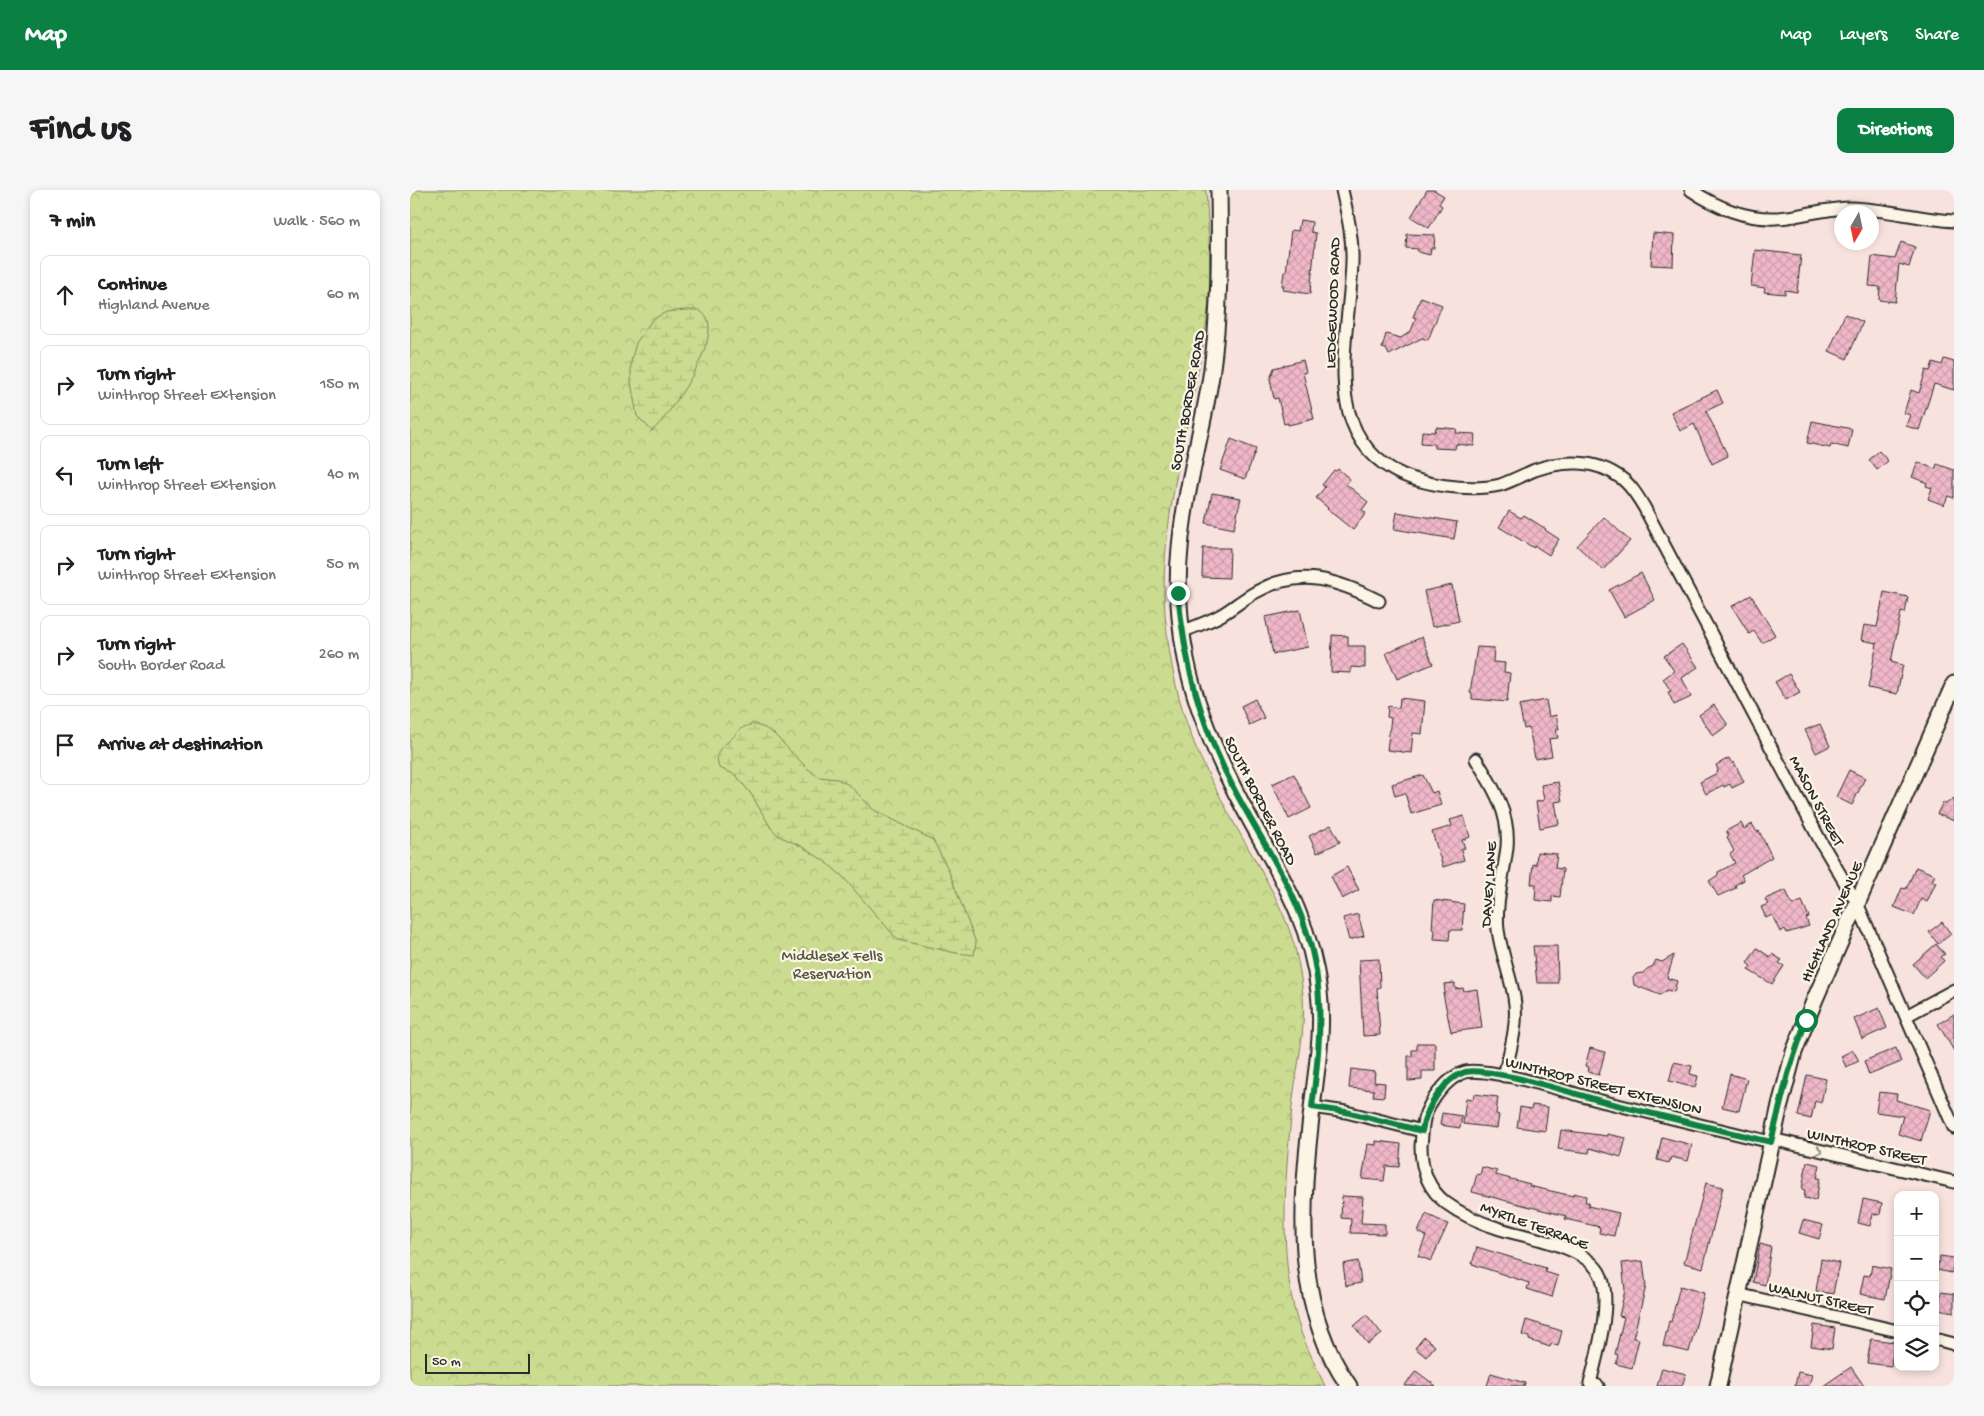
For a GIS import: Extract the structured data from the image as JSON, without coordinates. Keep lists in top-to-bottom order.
{
  "streets": {
    "main road": ["SOUTH BORDER ROAD", "HIGHLAND AVENUE"],
    "street": [
      "LEDGEWOOD ROAD",
      "MASON STREET",
      "DAVEY LANE",
      "WINTHROP STREET EXTENSION",
      "WINTHROP STREET",
      "MYRTLE TERRACE",
      "WALNUT STREET"
    ]
  },
  "crossings": [
    ["LEDGEWOOD ROAD", "MASON STREET"],
    ["MASON STREET", "HIGHLAND AVENUE"],
    ["DAVEY LANE", "WINTHROP STREET EXTENSION"],
    ["HIGHLAND AVENUE", "WINTHROP STREET EXTENSION"],
    ["HIGHLAND AVENUE", "WINTHROP STREET"],
    ["HIGHLAND AVENUE", "WALNUT STREET"],
    ["WINTHROP STREET EXTENSION", "WINTHROP STREET"],
    ["WINTHROP STREET EXTENSION", "MYRTLE TERRACE"]
  ],
  "one_way": ["WINTHROP STREET"],
  "parks": ["Middlesex Fells Reservation"],
  "scale_bar": "50 m",
  "north": "bottom",
  "page": {
    "header": "Map",
    "nav": ["Map", "Layers", "Share"],
    "buttons": "Directions",
    "title": "Find us",
    "heading": ["7 min", "Walk · 560 m"],
    "list": [
      ["Continue", "Highland Avenue", "60 m"],
      ["Turn right", "Winthrop Street Extension", "150 m"],
      ["Turn left", "Winthrop Street Extension", "40 m"],
      ["Turn right", "Winthrop Street Extension", "50 m"],
      ["Turn right", "South Border Road", "260 m"],
      "Arrive at destination"
    ],
    "map_buttons": ["+", "−"],
    "scale": "50 m"
  }
}
